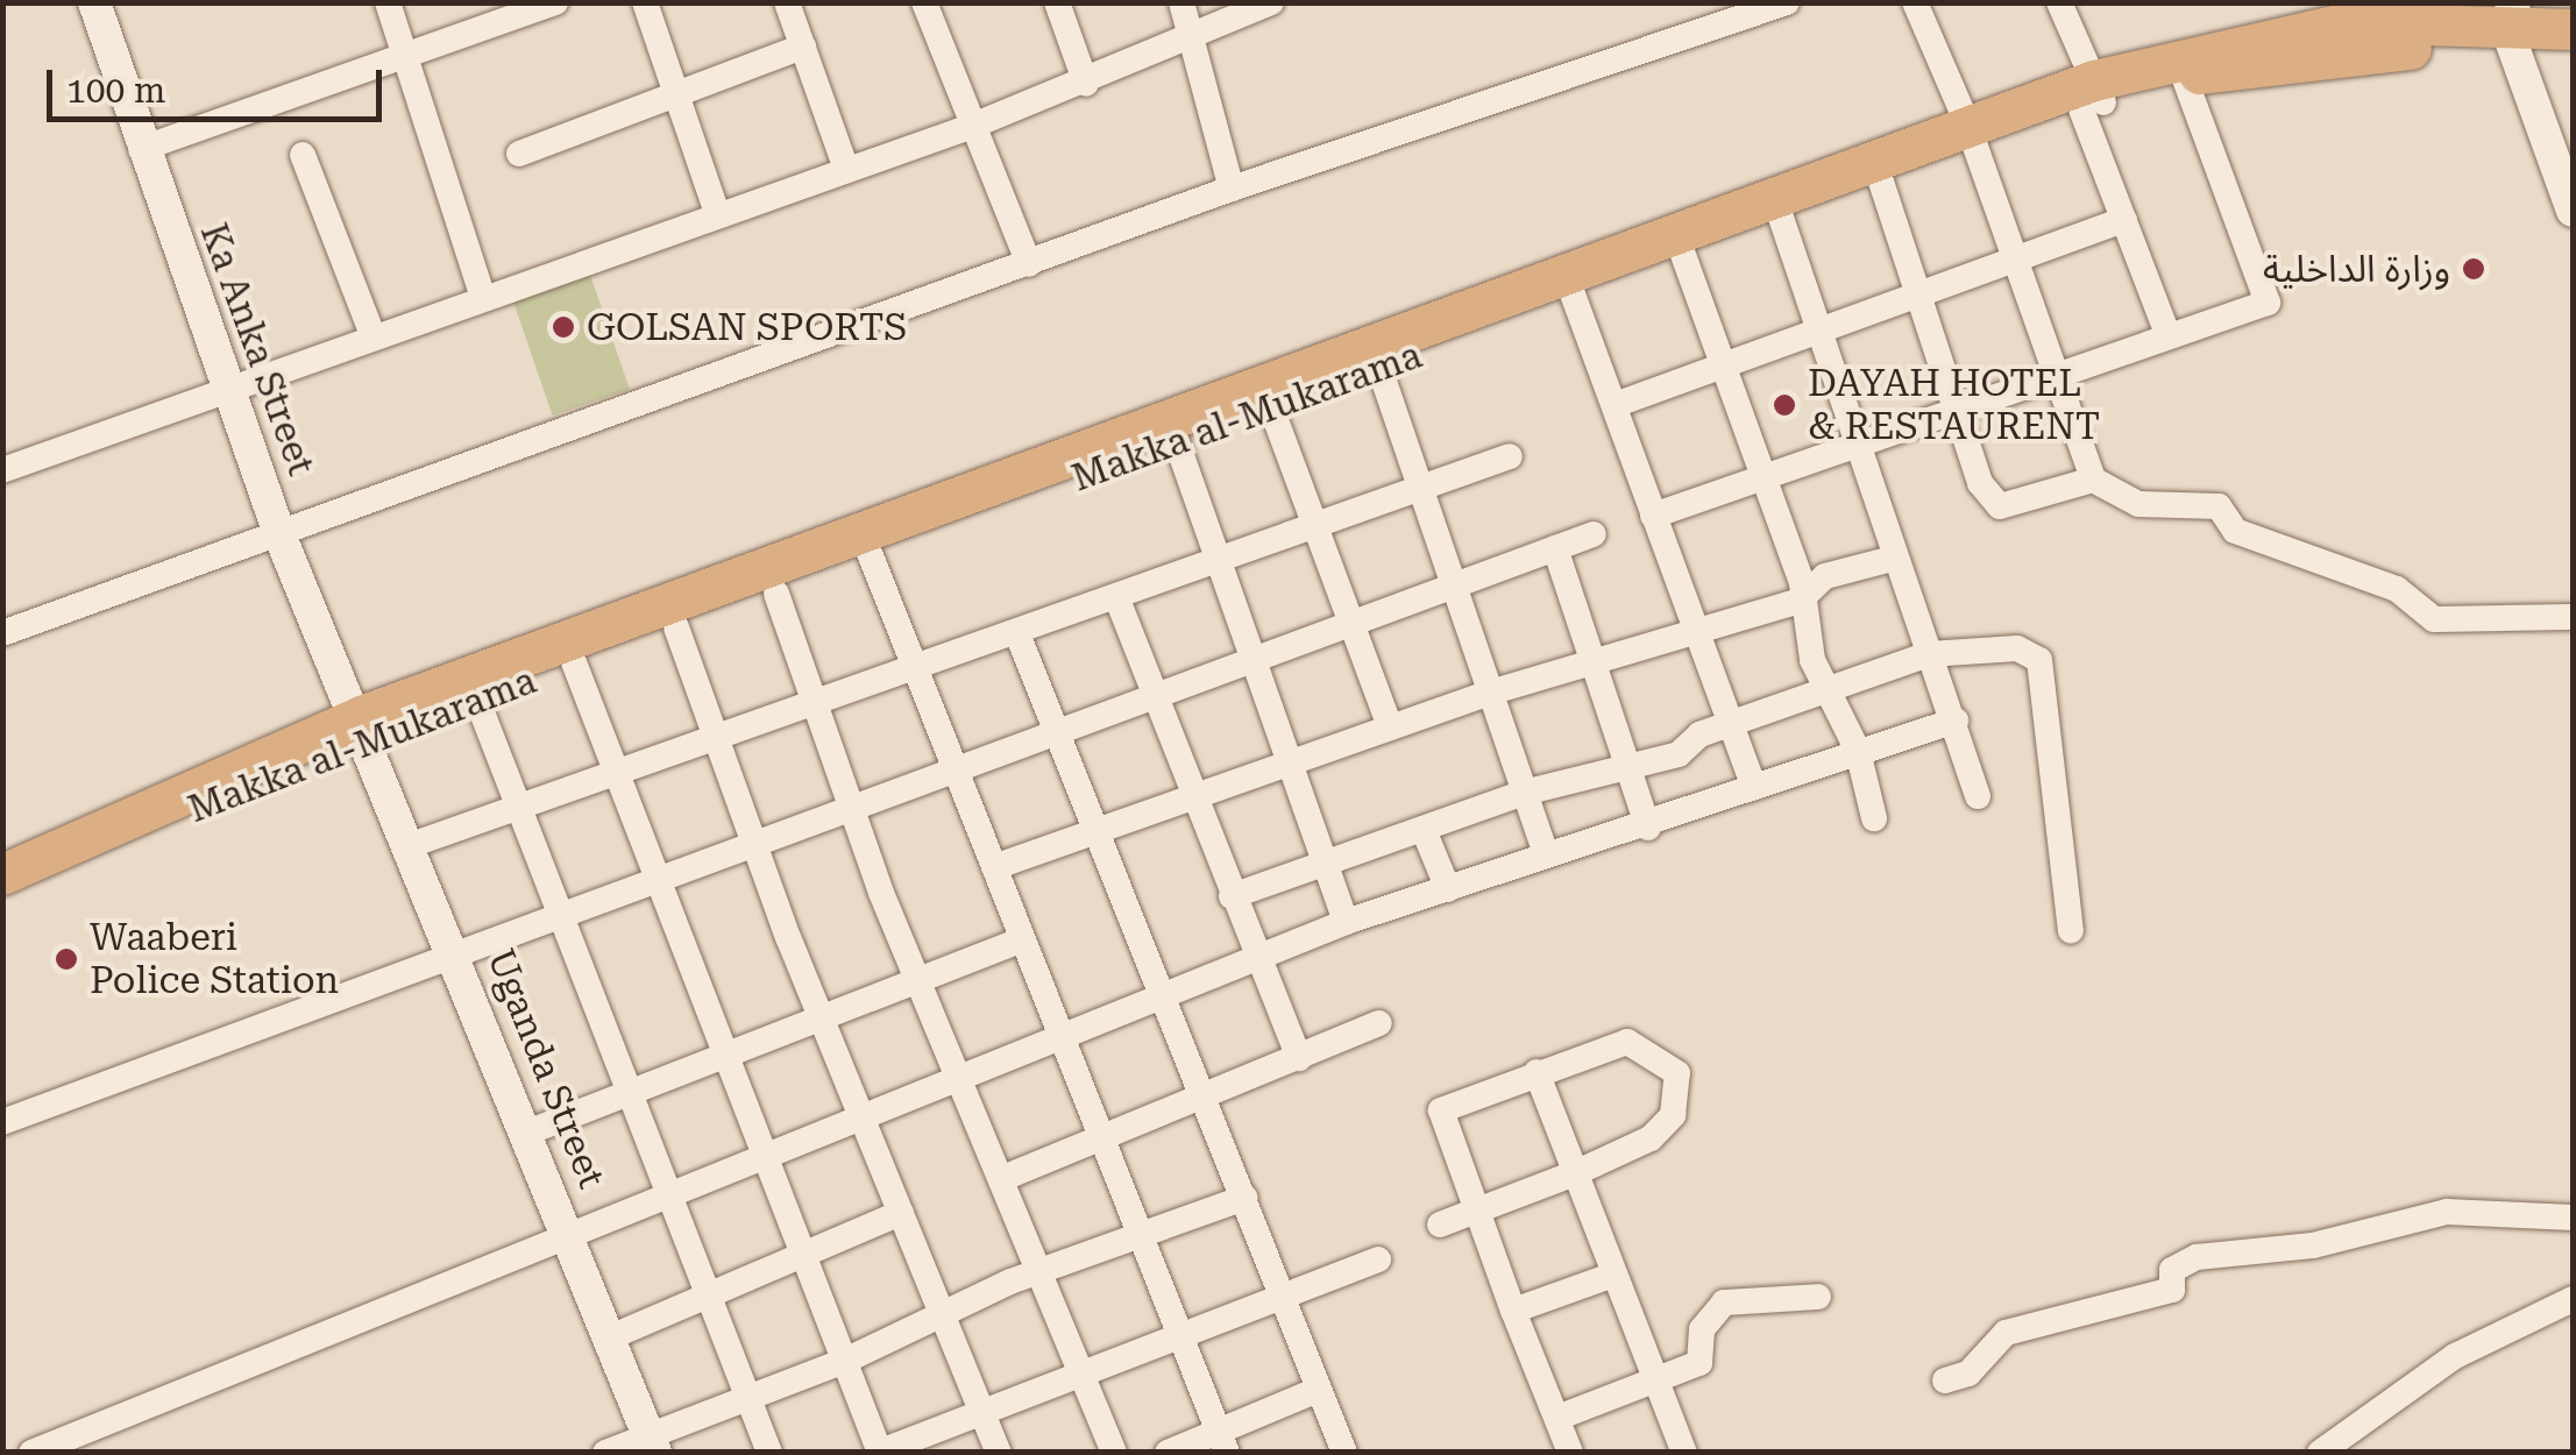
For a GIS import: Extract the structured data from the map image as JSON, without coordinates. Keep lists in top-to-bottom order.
{
  "streets": {
    "highway": ["Makka al-Mukarama"],
    "street": ["Ka Anka Street", "Uganda Street"]
  },
  "crossings": [
    ["Ka Anka Street", "Makka al-Mukarama"],
    ["Ka Anka Street", "Uganda Street"],
    ["Makka al-Mukarama", "Uganda Street"]
  ],
  "places": [
    "وزارة الداخلية",
    "GOLSAN SPORTS",
    "DAYAH HOTEL & RESTAURENT",
    "Waaberi Police Station"
  ],
  "scale_bar": "100 m"
}
